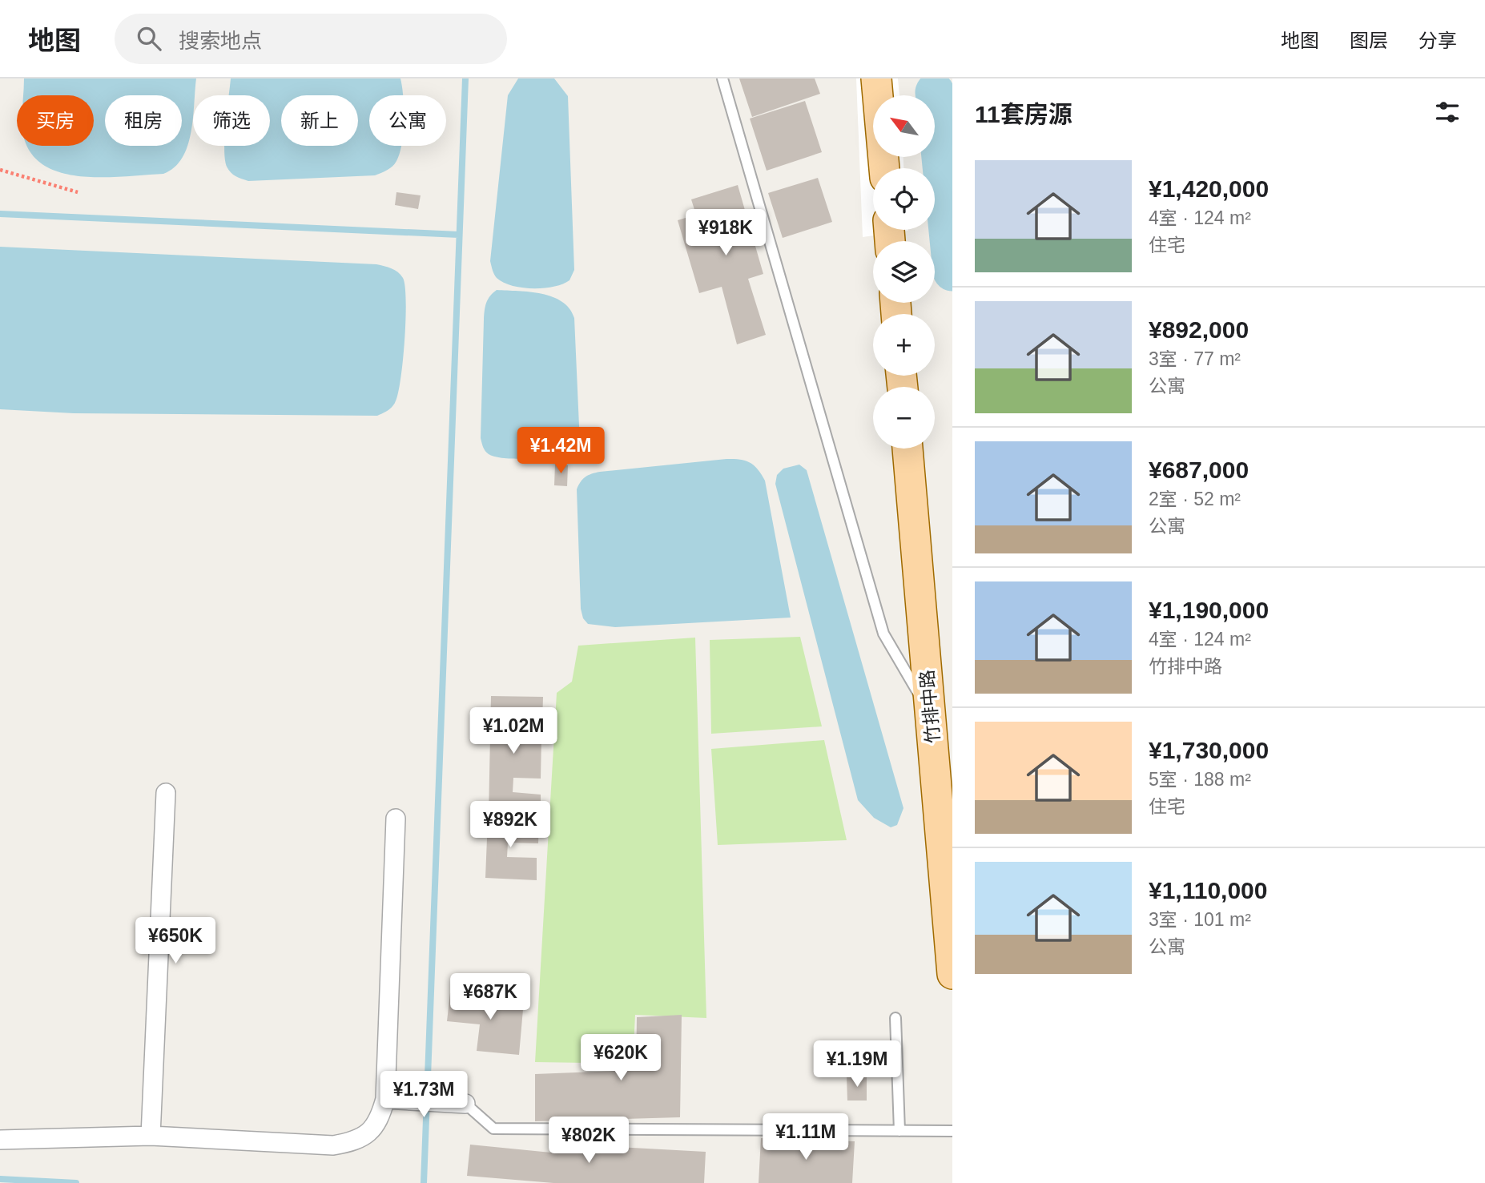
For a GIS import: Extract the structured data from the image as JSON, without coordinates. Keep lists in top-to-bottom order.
{
  "streets": {
    "main road": ["竹排中路"]
  },
  "north": "top left",
  "page": {
    "header": "地图",
    "search": "搜索地点",
    "nav": ["地图", "图层", "分享"],
    "heading": "11套房源",
    "map_buttons": ["+", "−"],
    "chip": [
      "买房",
      "租房",
      "筛选",
      "新上",
      "公寓"
    ],
    "list": [
      {
        "name": "¥1,420,000",
        "note": "4室 · 124 m² · 住宅"
      },
      {
        "name": "¥892,000",
        "note": "3室 · 77 m² · 公寓"
      },
      {
        "name": "¥687,000",
        "note": "2室 · 52 m² · 公寓"
      },
      {
        "name": "¥1,190,000",
        "note": "4室 · 124 m² · 竹排中路"
      },
      {
        "name": "¥1,730,000",
        "note": "5室 · 188 m² · 住宅"
      },
      {
        "name": "¥1,110,000",
        "note": "3室 · 101 m² · 公寓"
      }
    ],
    "price": [
      "¥918K",
      "¥1.42M",
      "¥1.02M",
      "¥892K",
      "¥650K",
      "¥687K",
      "¥620K",
      "¥1.19M",
      "¥1.73M",
      "¥1.11M",
      "¥802K"
    ]
  }
}
